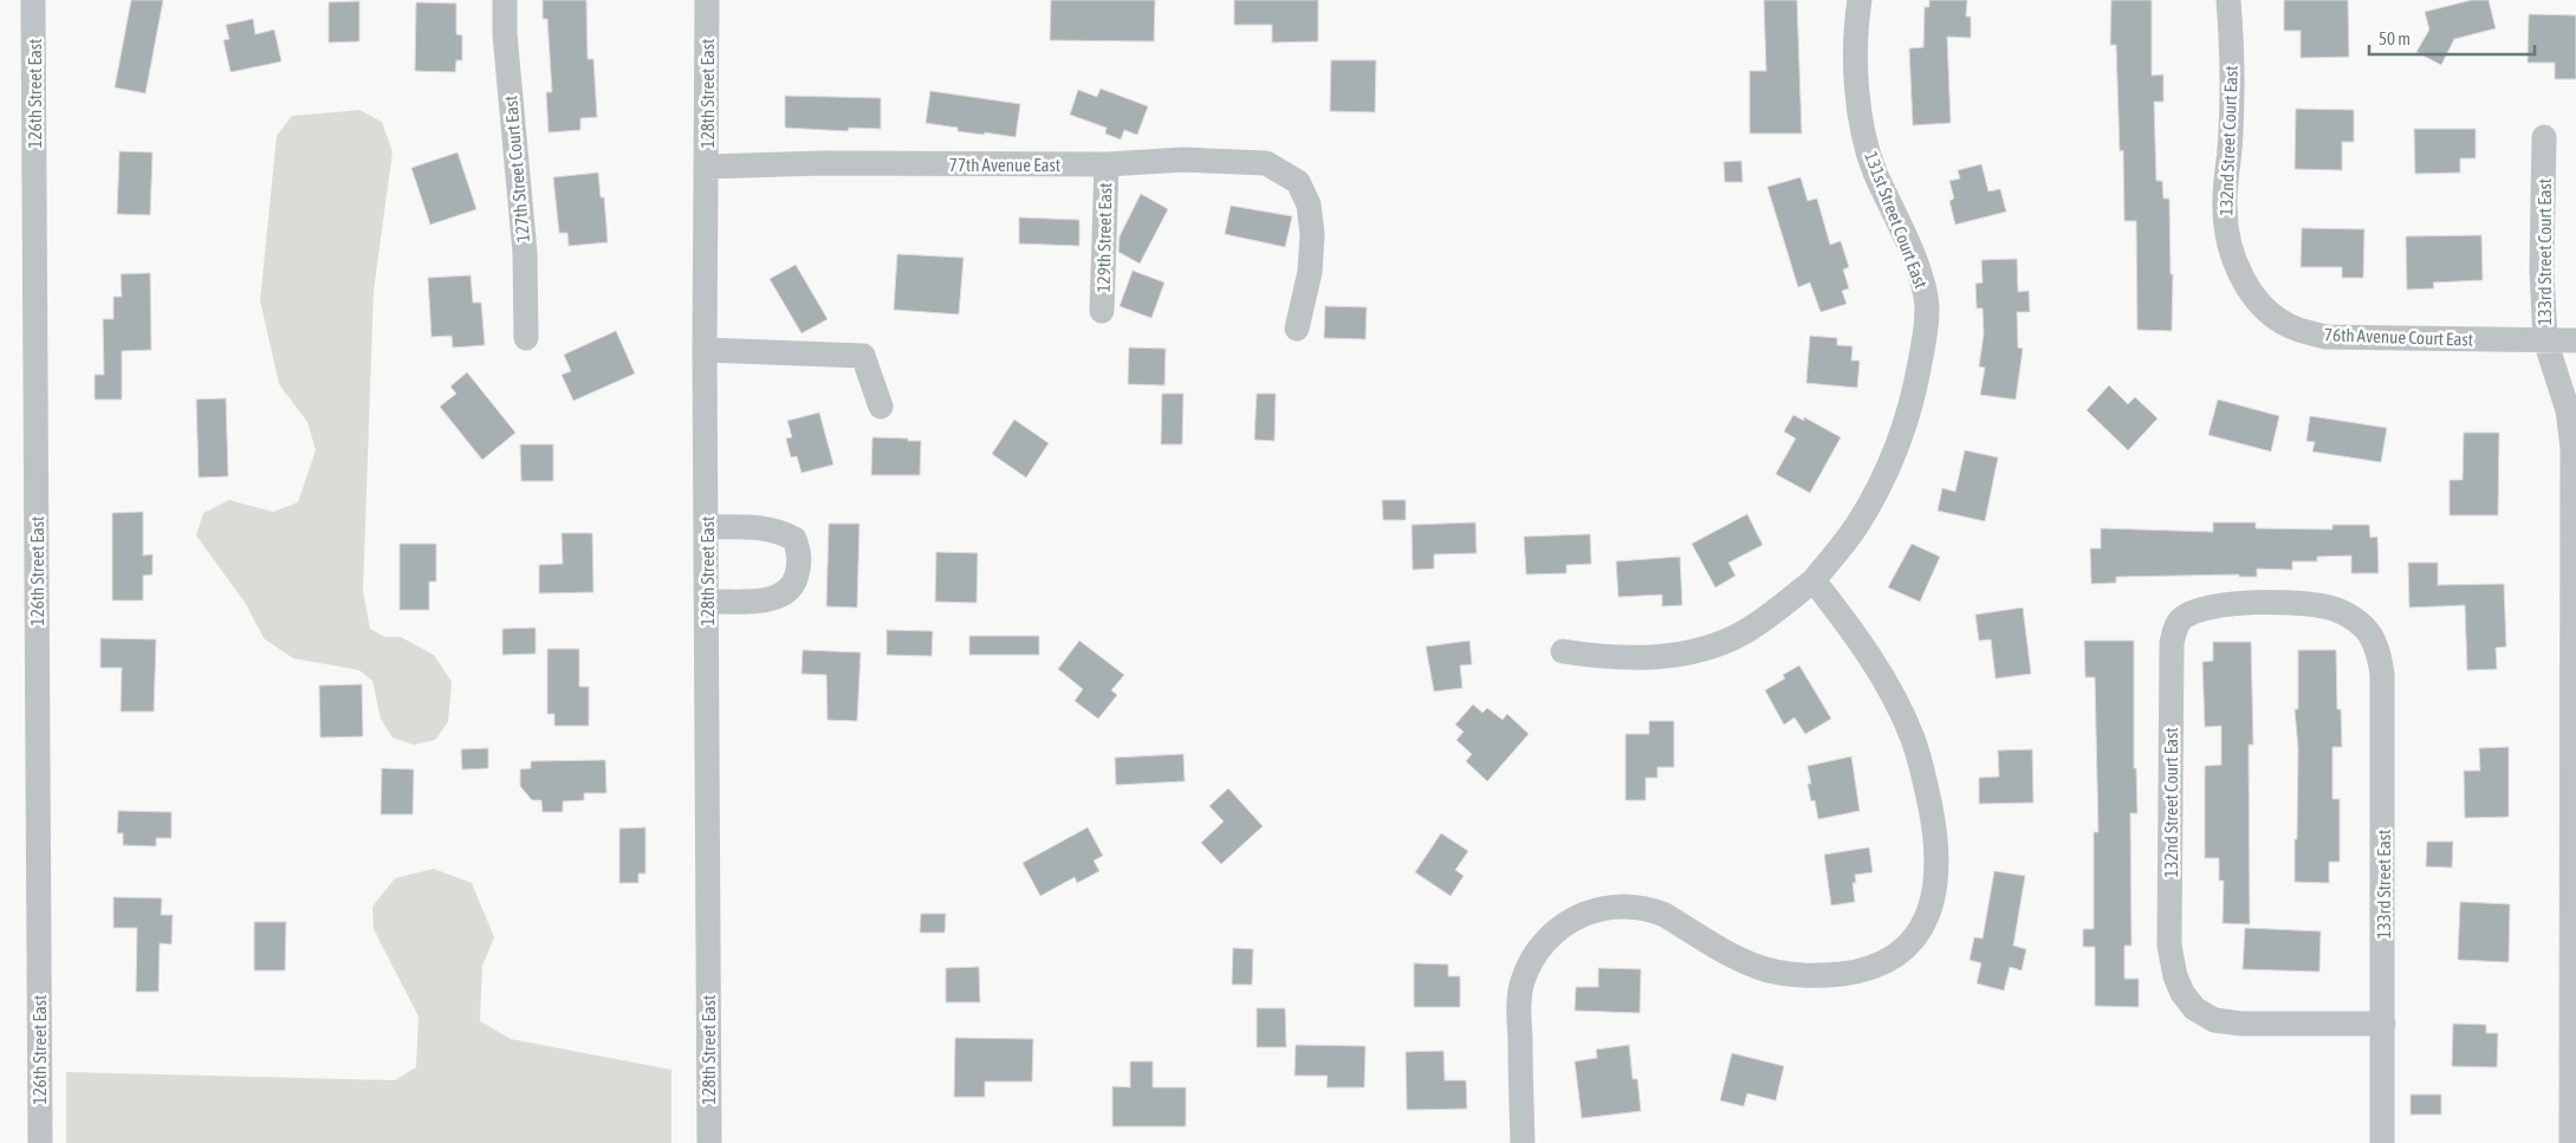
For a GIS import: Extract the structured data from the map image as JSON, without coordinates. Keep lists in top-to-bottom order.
{
  "streets": {
    "street": [
      "126th Street East",
      "128th Street East",
      "132nd Street Court East",
      "77th Avenue East",
      "127th Street Court East",
      "131st Street Court East",
      "129th Street East",
      "133rd Street Court East",
      "76th Avenue Court East",
      "133rd Street East"
    ]
  },
  "crossings": [
    ["128th Street East", "77th Avenue East"],
    ["132nd Street Court East", "76th Avenue Court East"],
    ["132nd Street Court East", "133rd Street East"],
    ["77th Avenue East", "129th Street East"],
    ["133rd Street Court East", "76th Avenue Court East"]
  ],
  "scale_bar": "50 m"
}
